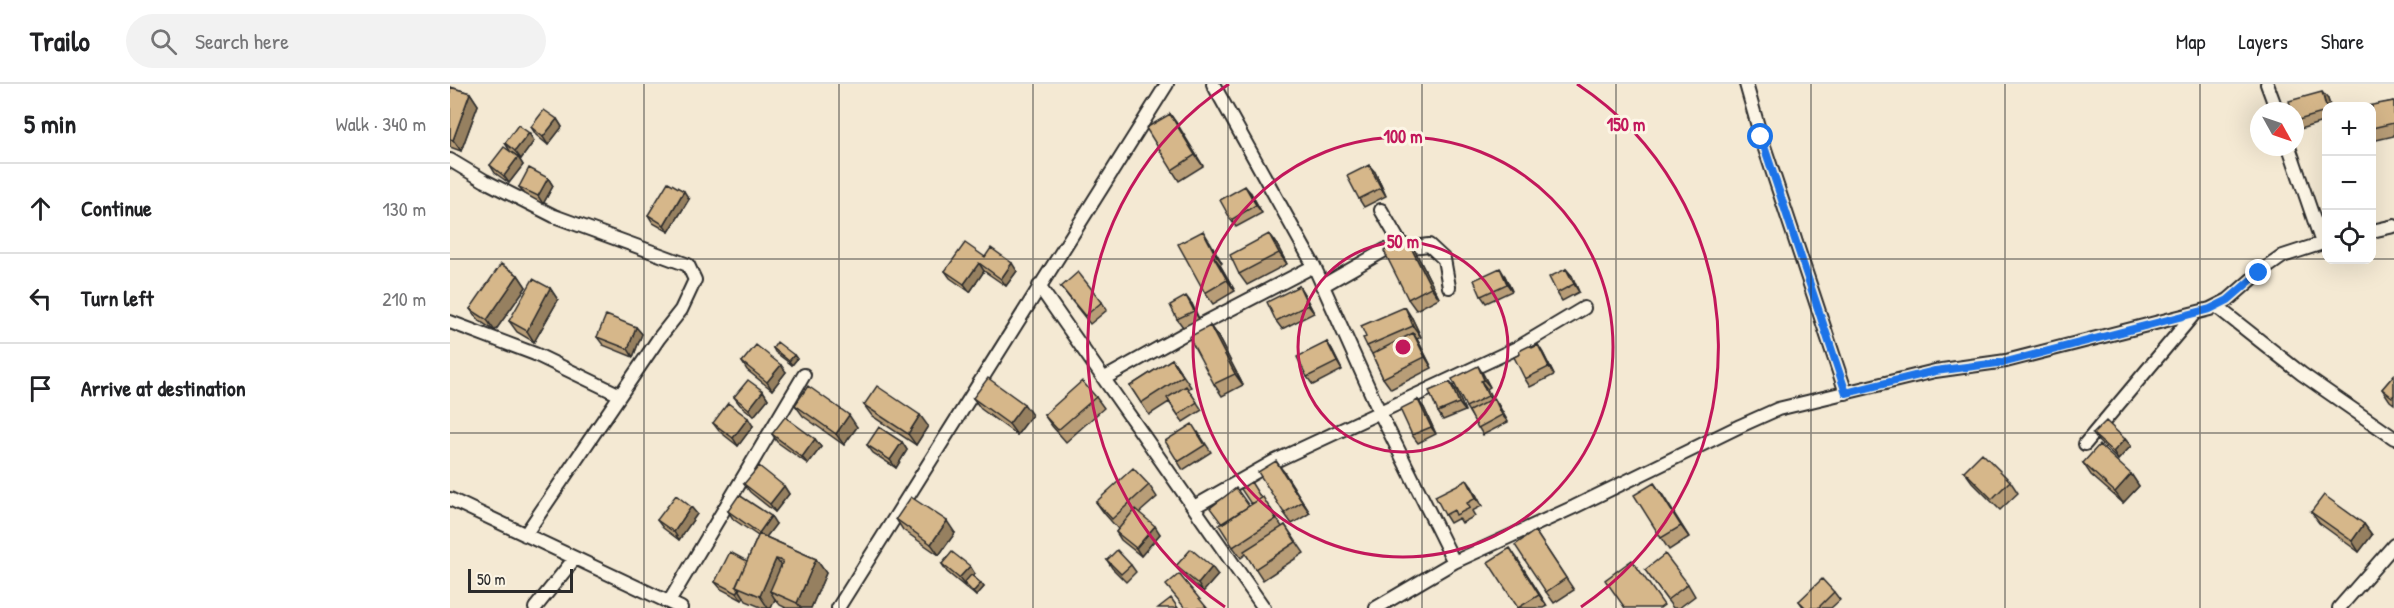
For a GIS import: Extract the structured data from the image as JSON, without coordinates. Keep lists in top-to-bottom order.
{
  "scale_bar": "50 m",
  "north": "bottom right",
  "page": {
    "header": "Trailo",
    "search": "Search here",
    "nav": ["Map", "Layers", "Share"],
    "heading": ["5 min", "Walk · 340 m"],
    "map_buttons": ["+", "−"],
    "list": [
      ["Continue", "130 m"],
      ["Turn left", "210 m"],
      "Arrive at destination"
    ],
    "scale": "50 m"
  },
  "rings": ["150 m", "100 m", "50 m"]
}
